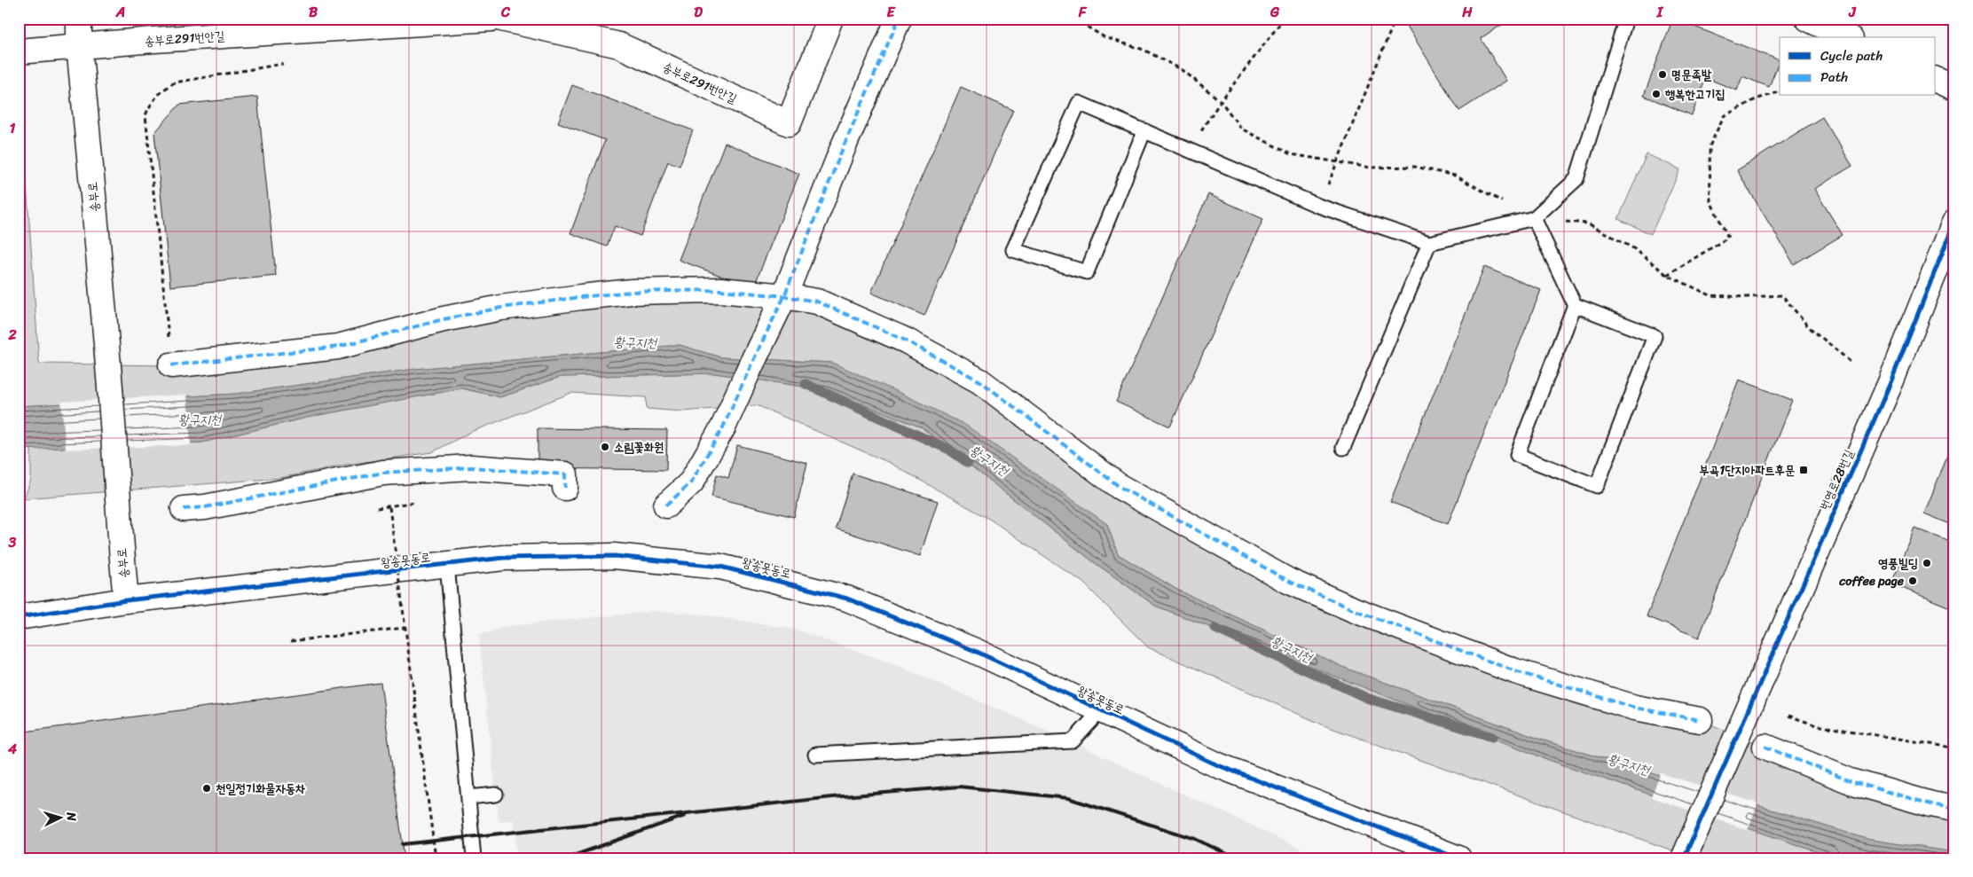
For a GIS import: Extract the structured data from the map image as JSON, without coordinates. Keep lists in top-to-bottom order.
{
  "streets": {
    "street": [
      "송부로291번안길",
      "송부로",
      "번영로28번길",
      "왕송못동로"
    ]
  },
  "crossings": [
    ["송부로291번안길", "송부로"],
    ["송부로", "왕송못동로"]
  ],
  "water": ["황구지천"],
  "places": {
    "other": [
      "명문족발",
      "행복한고기집",
      "소림꽃화원",
      "영풍빌딩",
      "coffee page",
      "천일정기화물자동차"
    ],
    "transit": ["부곡1단지아파트후문"]
  },
  "legend": ["Cycle path", "Path"],
  "north": "right",
  "grid": {
    "columns": [
      "A",
      "B",
      "C",
      "D",
      "E",
      "F",
      "G",
      "H",
      "I",
      "J"
    ],
    "rows": [
      "1",
      "2",
      "3",
      "4"
    ]
  }
}
